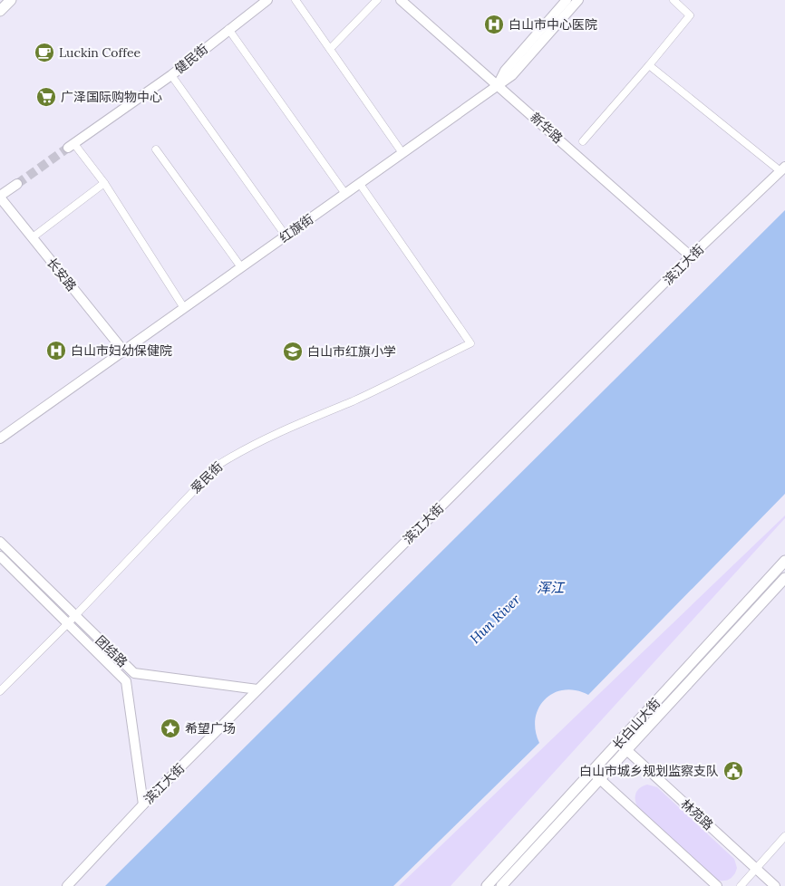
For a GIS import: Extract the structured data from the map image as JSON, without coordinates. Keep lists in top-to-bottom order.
{
  "streets": {
    "main road": ["长白山大街"],
    "street": [
      "健民街",
      "新华路",
      "红旗街",
      "滨江大街",
      "长安路",
      "爱民街",
      "团结路",
      "林苑路"
    ]
  },
  "crossings": [
    ["新华路", "红旗街"],
    ["新华路", "滨江大街"],
    ["红旗街", "长安路"],
    ["红旗街", "爱民街"],
    ["滨江大街", "团结路"],
    ["爱民街", "团结路"],
    ["长白山大街", "林苑路"]
  ],
  "water": ["浑江", "Hun River"],
  "places": {
    "hospital": ["白山市中心医院", "白山市妇幼保健院"],
    "cafe": ["Luckin Coffee"],
    "supermarket": ["广泽国际购物中心"],
    "school or university": ["白山市红旗小学"],
    "place": ["希望广场"],
    "public building": ["白山市城乡规划监察支队"]
  }
}
